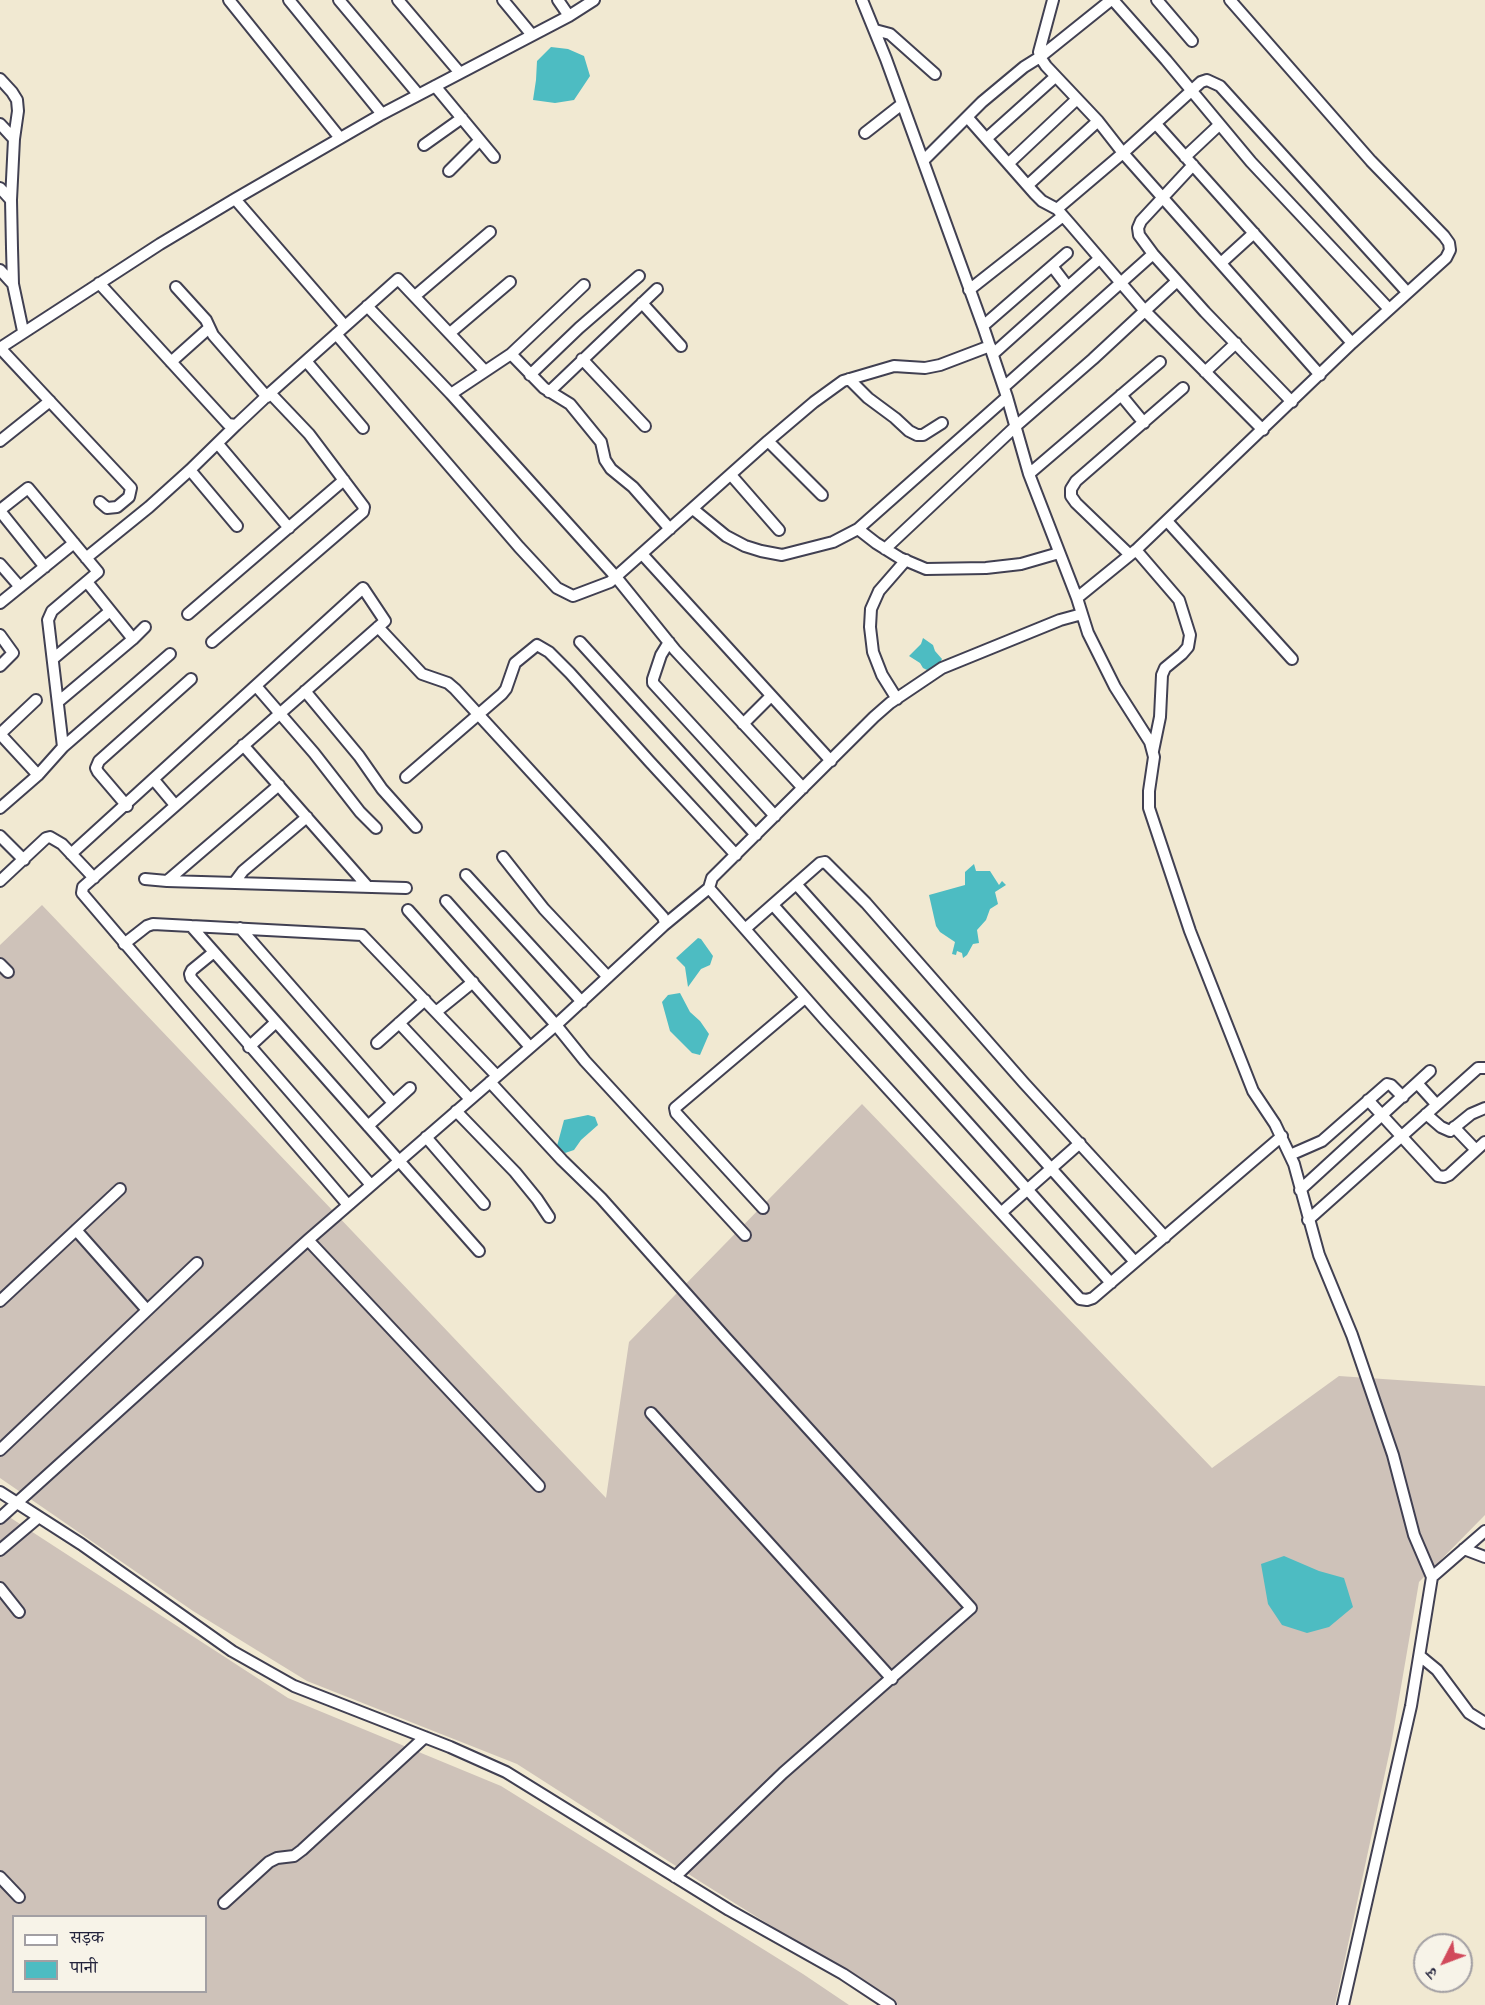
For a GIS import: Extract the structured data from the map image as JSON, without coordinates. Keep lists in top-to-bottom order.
{
  "legend": ["सड़क", "पानी"],
  "north": "bottom left"
}
